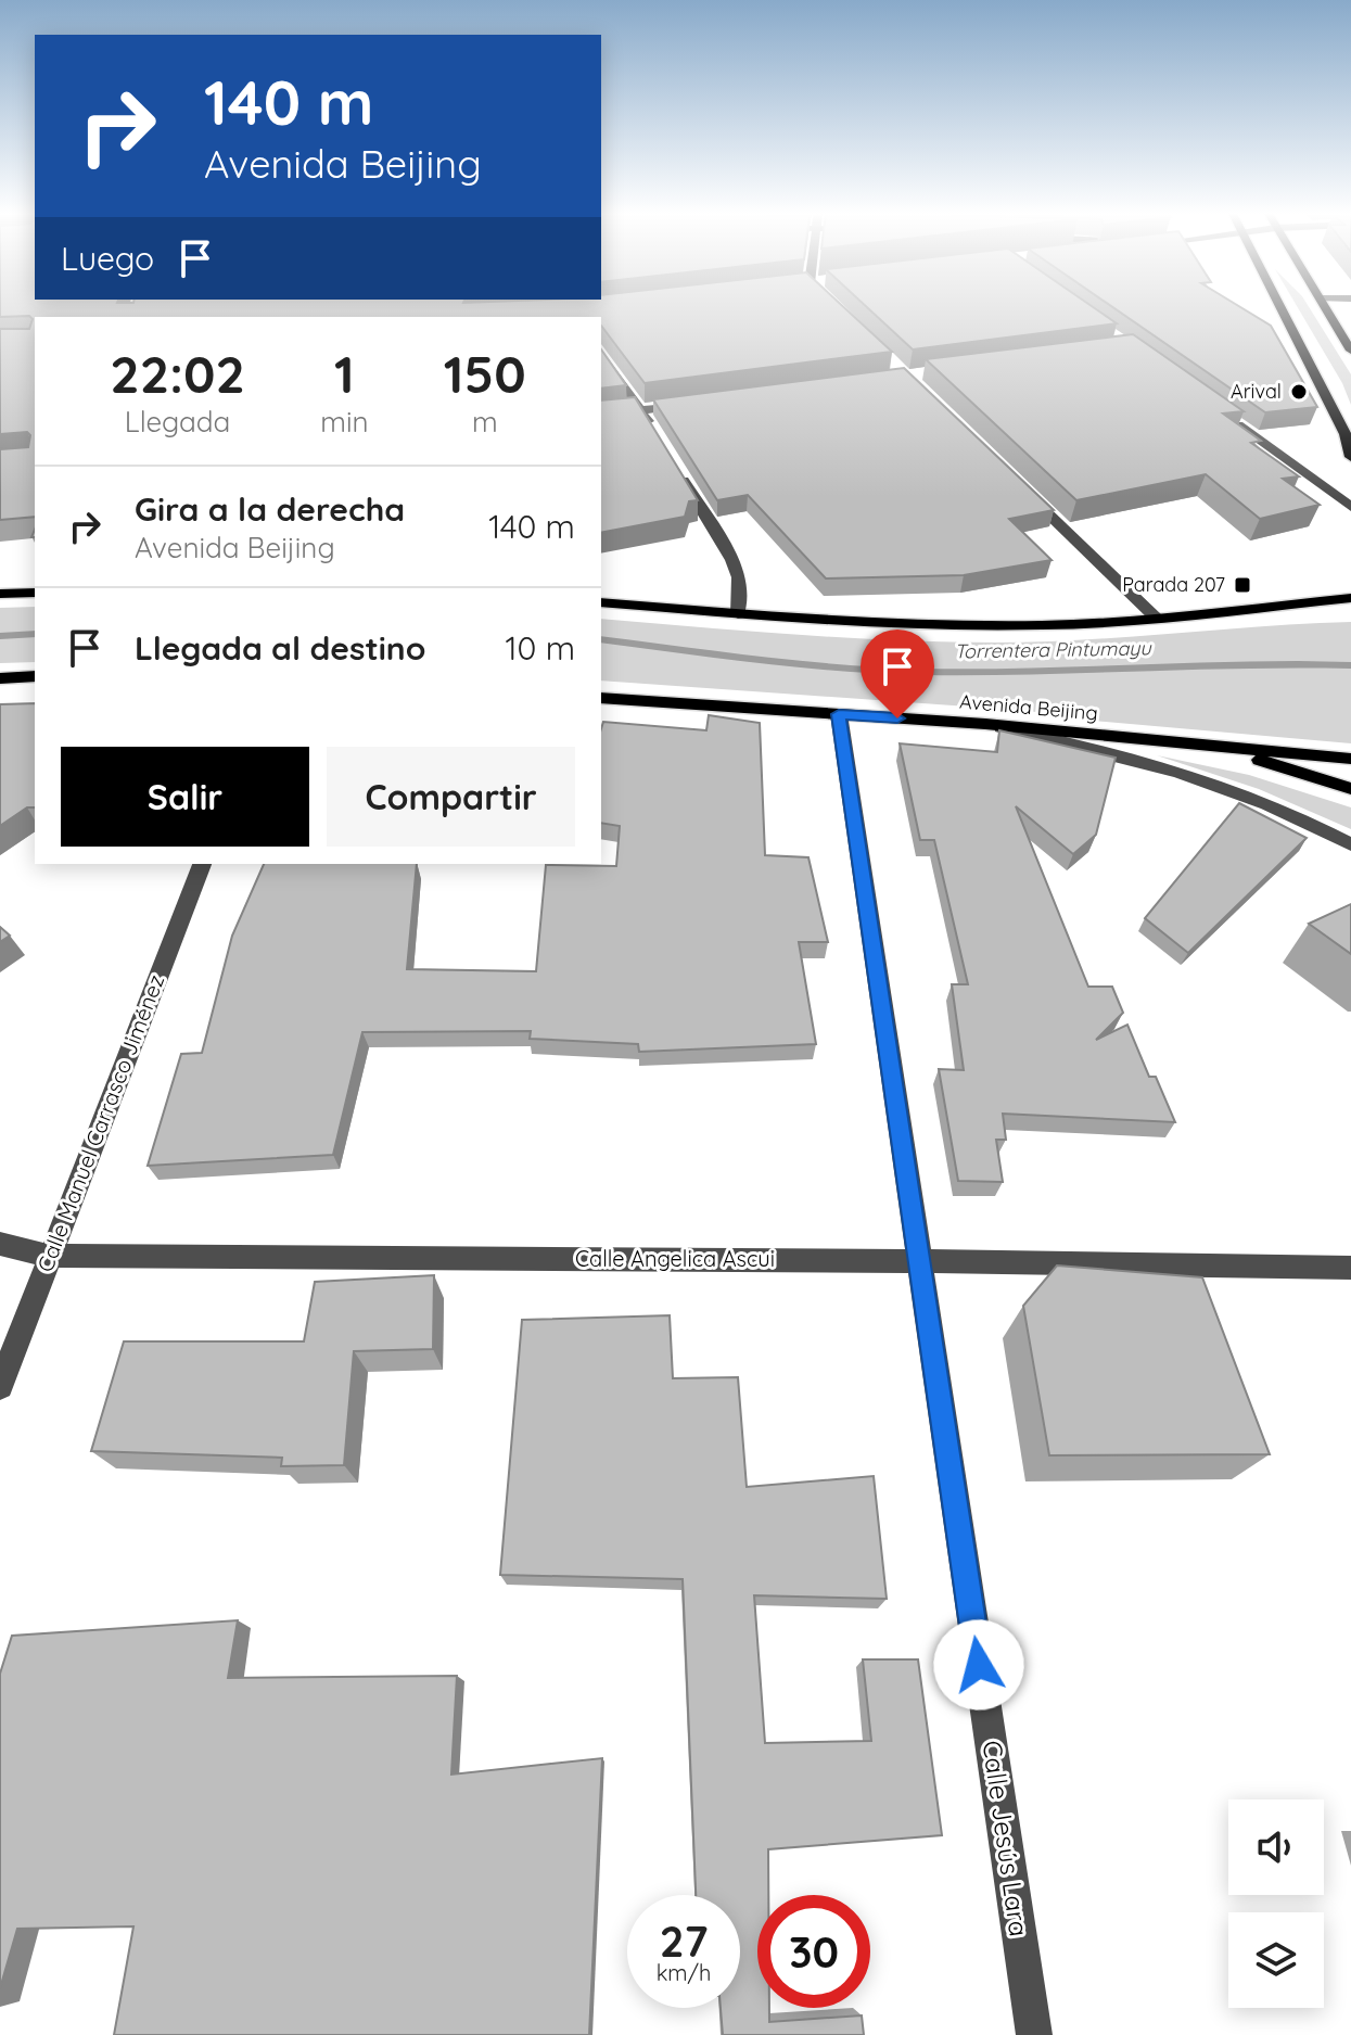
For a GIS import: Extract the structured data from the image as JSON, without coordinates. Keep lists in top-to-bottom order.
{
  "streets": {
    "main road": ["Avenida Beijing"],
    "street": ["Calle Manuel Carrasco Jiménez", "Calle Angelica Ascui", "Calle Jesús Lara"]
  },
  "crossings": [
    ["Avenida Beijing", "Calle Jesús Lara"],
    ["Calle Manuel Carrasco Jiménez", "Calle Angelica Ascui"],
    ["Calle Angelica Ascui", "Calle Jesús Lara"]
  ],
  "water": ["Torrentera Pintumayu"],
  "places": {
    "other": ["Arival"],
    "transit": ["Parada 207"]
  },
  "page": {
    "turn": ["140 m", "Avenida Beijing"],
    "then": "Luego",
    "eta": [
      "22:02",
      "Llegada",
      "1",
      "min",
      "150",
      "m"
    ],
    "list": [
      {
        "name": "Gira a la derecha",
        "note": "Avenida Beijing",
        "value": "140 m"
      },
      {
        "name": "Llegada al destino",
        "value": "10 m"
      }
    ],
    "buttons": ["Salir", "Compartir"],
    "speed": "27 km/h",
    "limit": "30"
  }
}
